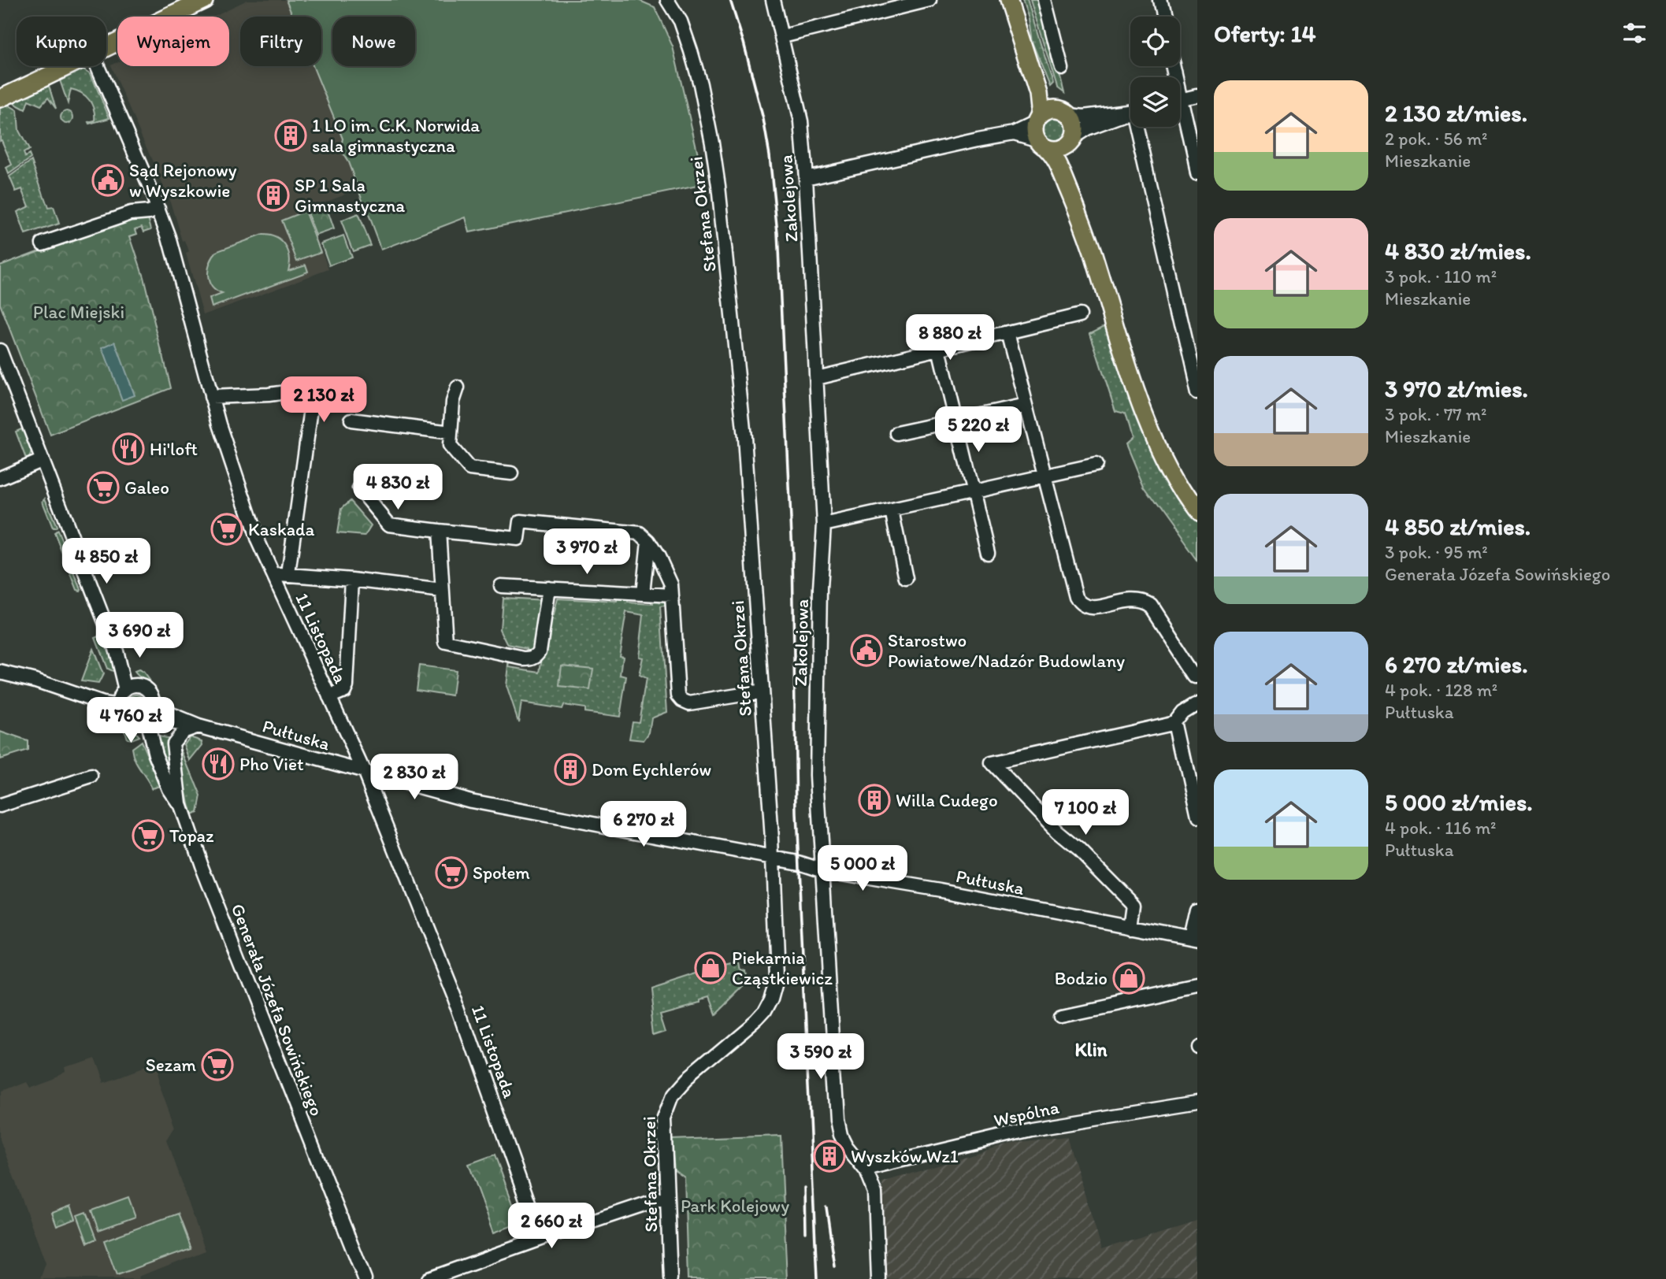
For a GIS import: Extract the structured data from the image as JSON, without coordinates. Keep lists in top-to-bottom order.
{
  "streets": {
    "street": [
      "Zakolejowa",
      "Stefana Okrzei",
      "11 Listopada",
      "Pułtuska",
      "Generała Józefa Sowińskiego",
      "Wspólna"
    ]
  },
  "crossings": [
    ["Zakolejowa", "Pułtuska"],
    ["Zakolejowa", "Wspólna"],
    ["Stefana Okrzei", "Pułtuska"],
    ["11 Listopada", "Pułtuska"],
    ["Pułtuska", "Generała Józefa Sowińskiego"]
  ],
  "districts": ["Klin"],
  "parks": ["Plac Miejski", "Park Kolejowy"],
  "places": {
    "building": [
      "1 LO im. C.K. Norwida sala gimnastyczna",
      "SP 1 Sala Gimnastyczna",
      "Dom Eychlerów",
      "Willa Cudego",
      "Wyszków Wz1"
    ],
    "public building": ["Sąd Rejonowy w Wyszkowie", "Starostwo Powiatowe/Nadzór Budowlany"],
    "restaurant": ["Hi'loft", "Pho Viet"],
    "supermarket": [
      "Galeo",
      "Kaskada",
      "Topaz",
      "Społem",
      "Sezam"
    ],
    "shop": ["Piekarnia Cząstkiewicz", "Bodzio"]
  },
  "page": {
    "heading": "Oferty: 14",
    "chip": [
      "Kupno",
      "Wynajem",
      "Filtry",
      "Nowe"
    ],
    "list": [
      {
        "name": "2 130 zł/mies.",
        "note": "2 pok. · 56 m² · Mieszkanie"
      },
      {
        "name": "4 830 zł/mies.",
        "note": "3 pok. · 110 m² · Mieszkanie"
      },
      {
        "name": "3 970 zł/mies.",
        "note": "3 pok. · 77 m² · Mieszkanie"
      },
      {
        "name": "4 850 zł/mies.",
        "note": "3 pok. · 95 m² · Generała Józefa Sowińskiego"
      },
      {
        "name": "6 270 zł/mies.",
        "note": "4 pok. · 128 m² · Pułtuska"
      },
      {
        "name": "5 000 zł/mies.",
        "note": "4 pok. · 116 m² · Pułtuska"
      }
    ],
    "price": [
      "8 880 zł",
      "2 130 zł",
      "5 220 zł",
      "4 830 zł",
      "3 970 zł",
      "4 850 zł",
      "3 690 zł",
      "4 760 zł",
      "2 830 zł",
      "7 100 zł",
      "6 270 zł",
      "5 000 zł",
      "3 590 zł",
      "2 660 zł"
    ]
  }
}
